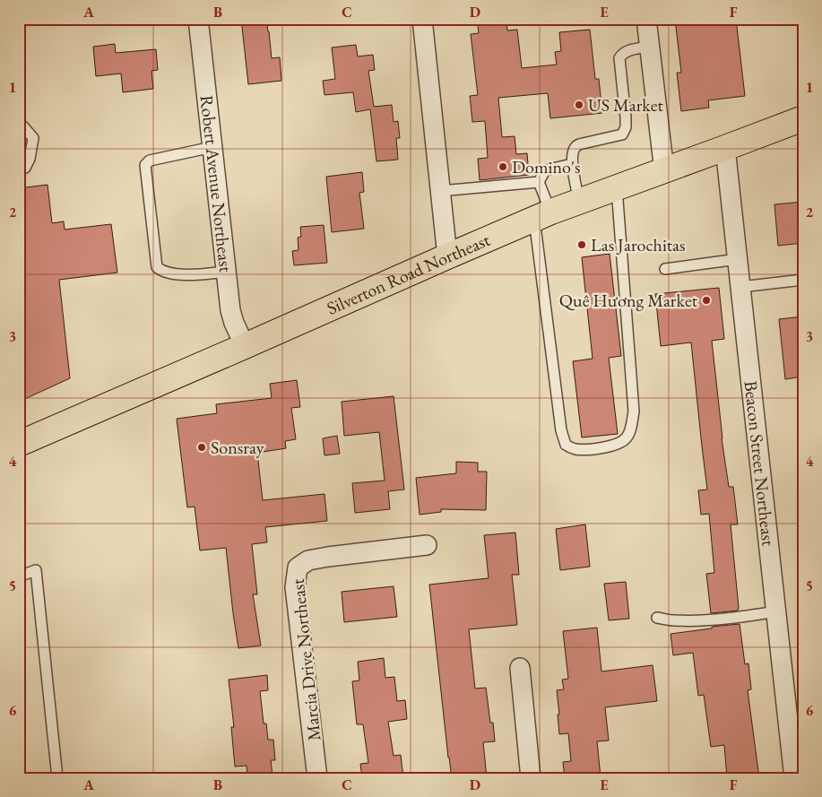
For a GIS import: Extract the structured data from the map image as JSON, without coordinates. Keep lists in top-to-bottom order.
{
  "streets": {
    "main road": ["Silverton Road Northeast"],
    "street": ["Robert Avenue Northeast", "Beacon Street Northeast", "Marcia Drive Northeast"]
  },
  "crossings": [
    ["Robert Avenue Northeast", "Silverton Road Northeast"],
    ["Silverton Road Northeast", "Beacon Street Northeast"]
  ],
  "places": [
    "US Market",
    "Domino's",
    "Las Jarochitas",
    "Quê Hương Market",
    "Sonsray"
  ],
  "grid": {
    "columns": [
      "A",
      "B",
      "C",
      "D",
      "E",
      "F"
    ],
    "rows": [
      "1",
      "2",
      "3",
      "4",
      "5",
      "6"
    ]
  }
}
